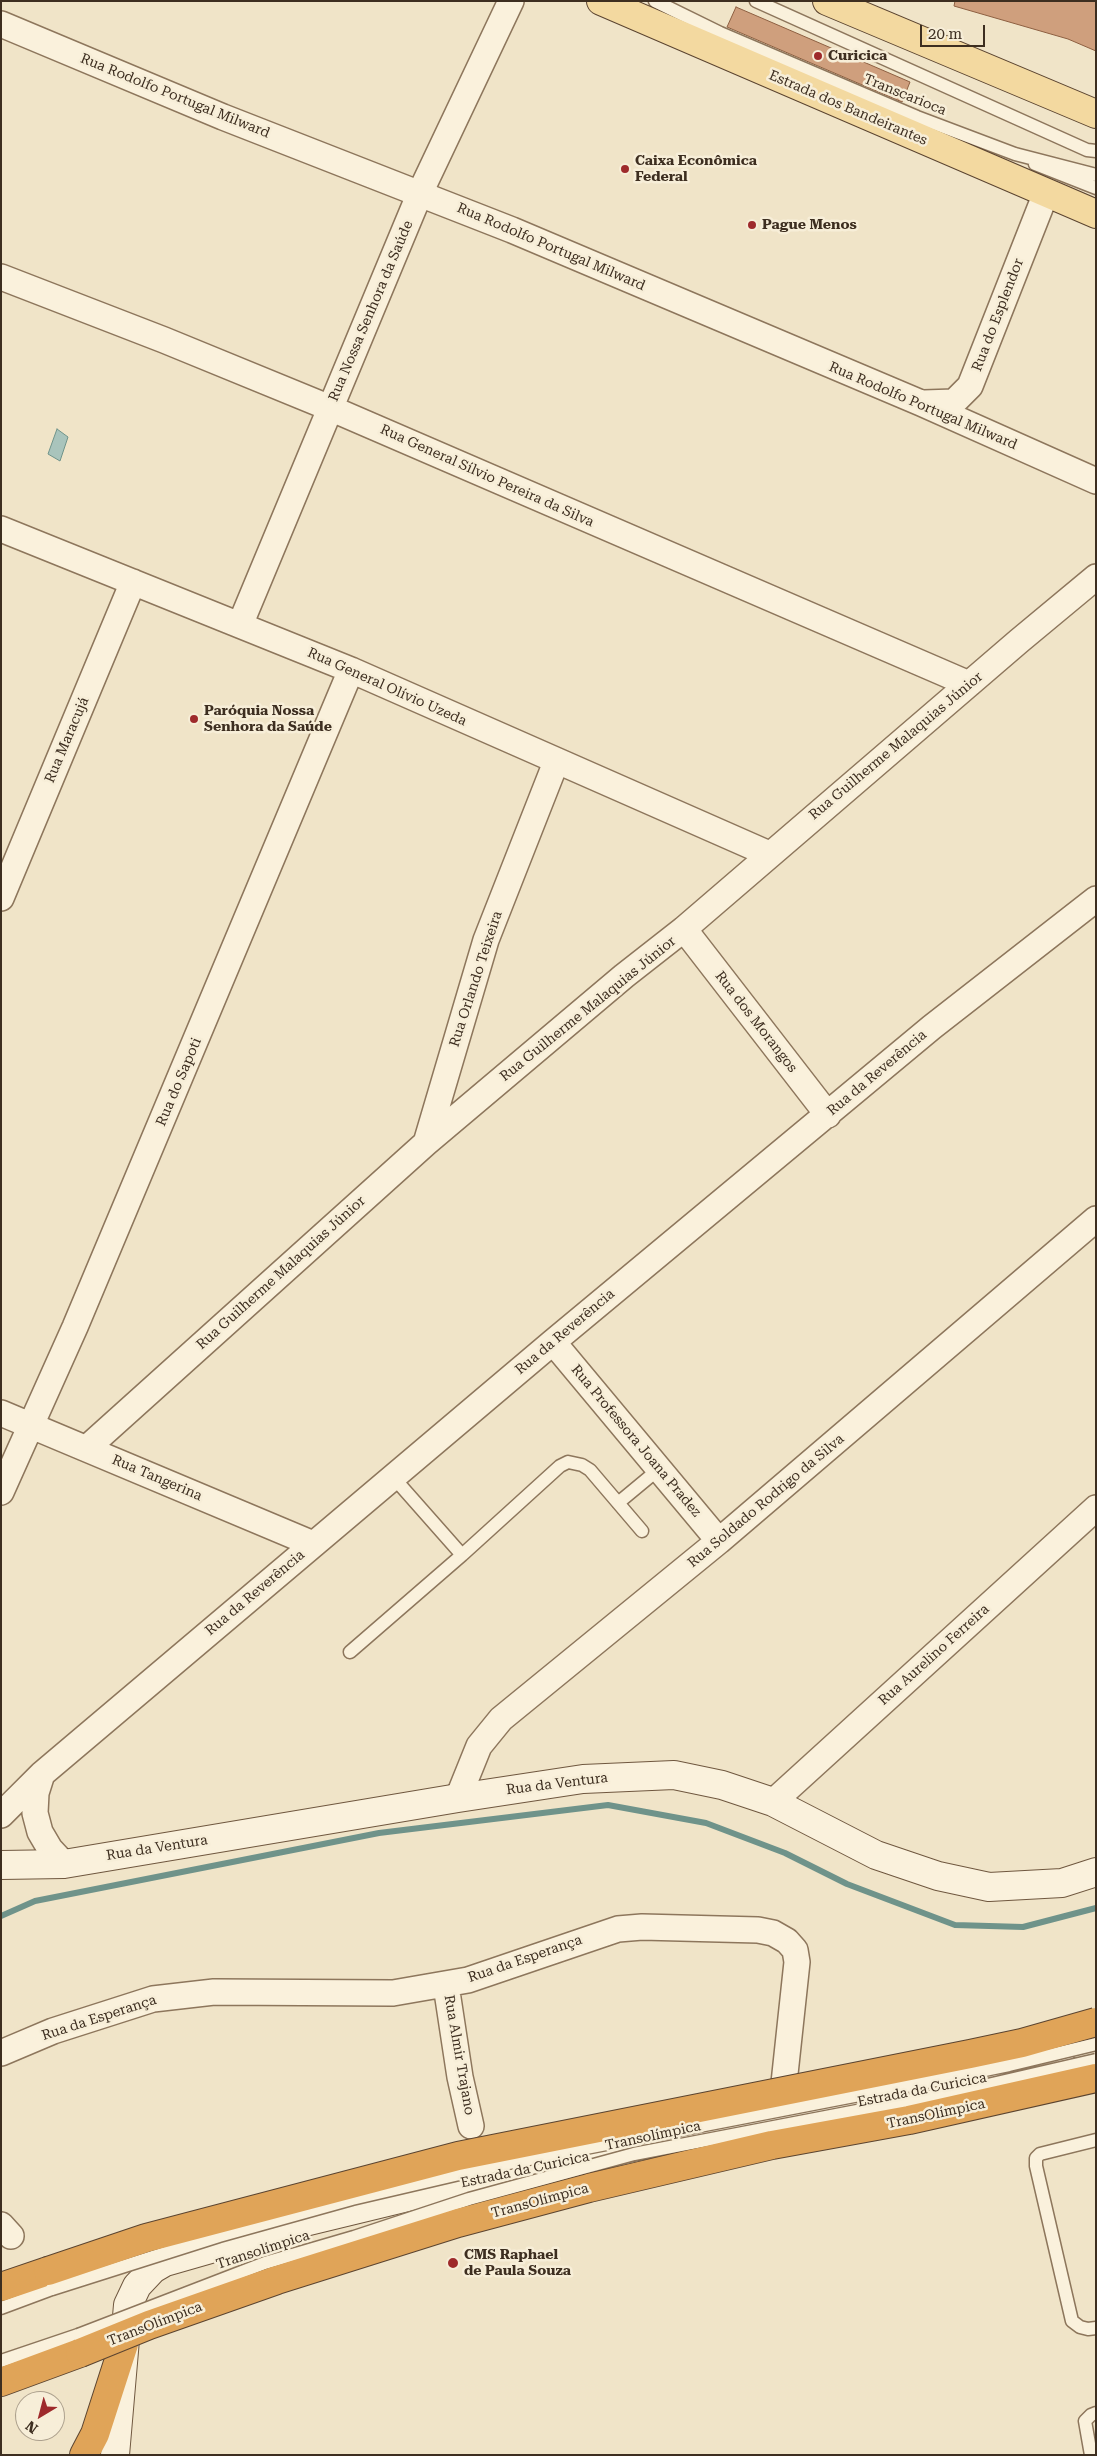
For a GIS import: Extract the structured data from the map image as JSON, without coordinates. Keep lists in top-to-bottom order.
{
  "streets": {
    "highway": ["TransOlímpica"],
    "main road": ["Estrada dos Bandeirantes"],
    "street": [
      "Rua Rodolfo Portugal Milward",
      "Rua Nossa Senhora da Saúde",
      "Rua do Esplendor",
      "Rua General Sílvio Pereira da Silva",
      "Rua General Olívio Uzeda",
      "Rua Maracujá",
      "Rua Guilherme Malaquias Júnior",
      "Rua Orlando Teixeira",
      "Rua dos Morangos",
      "Rua da Reverência",
      "Rua do Sapoti",
      "Rua Professora Joana Pradez",
      "Rua Tangerina",
      "Rua Soldado Rodrigo da Silva",
      "Rua Aurelino Ferreira",
      "Rua da Ventura",
      "Rua da Esperança",
      "Rua Almir Trajano",
      "Estrada da Curicica"
    ],
    "lane": ["Transcarioca", "Transolímpica"]
  },
  "crossings": [
    ["Rua Rodolfo Portugal Milward", "Rua Nossa Senhora da Saúde"],
    ["Rua Rodolfo Portugal Milward", "Rua do Esplendor"],
    ["Estrada dos Bandeirantes", "Rua do Esplendor"],
    ["Rua Nossa Senhora da Saúde", "Rua General Sílvio Pereira da Silva"],
    ["Rua Nossa Senhora da Saúde", "Rua General Olívio Uzeda"],
    ["Rua General Sílvio Pereira da Silva", "Rua Guilherme Malaquias Júnior"],
    ["Rua General Olívio Uzeda", "Rua Maracujá"],
    ["Rua General Olívio Uzeda", "Rua Guilherme Malaquias Júnior"],
    ["Rua General Olívio Uzeda", "Rua Orlando Teixeira"],
    ["Rua General Olívio Uzeda", "Rua do Sapoti"],
    ["Rua Guilherme Malaquias Júnior", "Rua Orlando Teixeira"],
    ["Rua Guilherme Malaquias Júnior", "Rua dos Morangos"],
    ["Rua Guilherme Malaquias Júnior", "Rua Tangerina"],
    ["Rua dos Morangos", "Rua da Reverência"],
    ["Rua da Reverência", "Rua Professora Joana Pradez"],
    ["Rua da Reverência", "Rua Tangerina"],
    ["Rua do Sapoti", "Rua Tangerina"],
    ["Rua Professora Joana Pradez", "Rua Soldado Rodrigo da Silva"],
    ["Rua Soldado Rodrigo da Silva", "Rua da Ventura"],
    ["Rua Aurelino Ferreira", "Rua da Ventura"],
    ["Rua da Esperança", "Rua Almir Trajano"],
    ["Rua da Esperança", "Estrada da Curicica"],
    ["TransOlímpica", "Transolímpica"]
  ],
  "places": [
    "Curicica",
    "Caixa Econômica Federal",
    "Pague Menos",
    "Paróquia Nossa Senhora da Saúde",
    "CMS Raphael de Paula Souza"
  ],
  "scale_bar": "20 m",
  "north": "bottom left"
}
